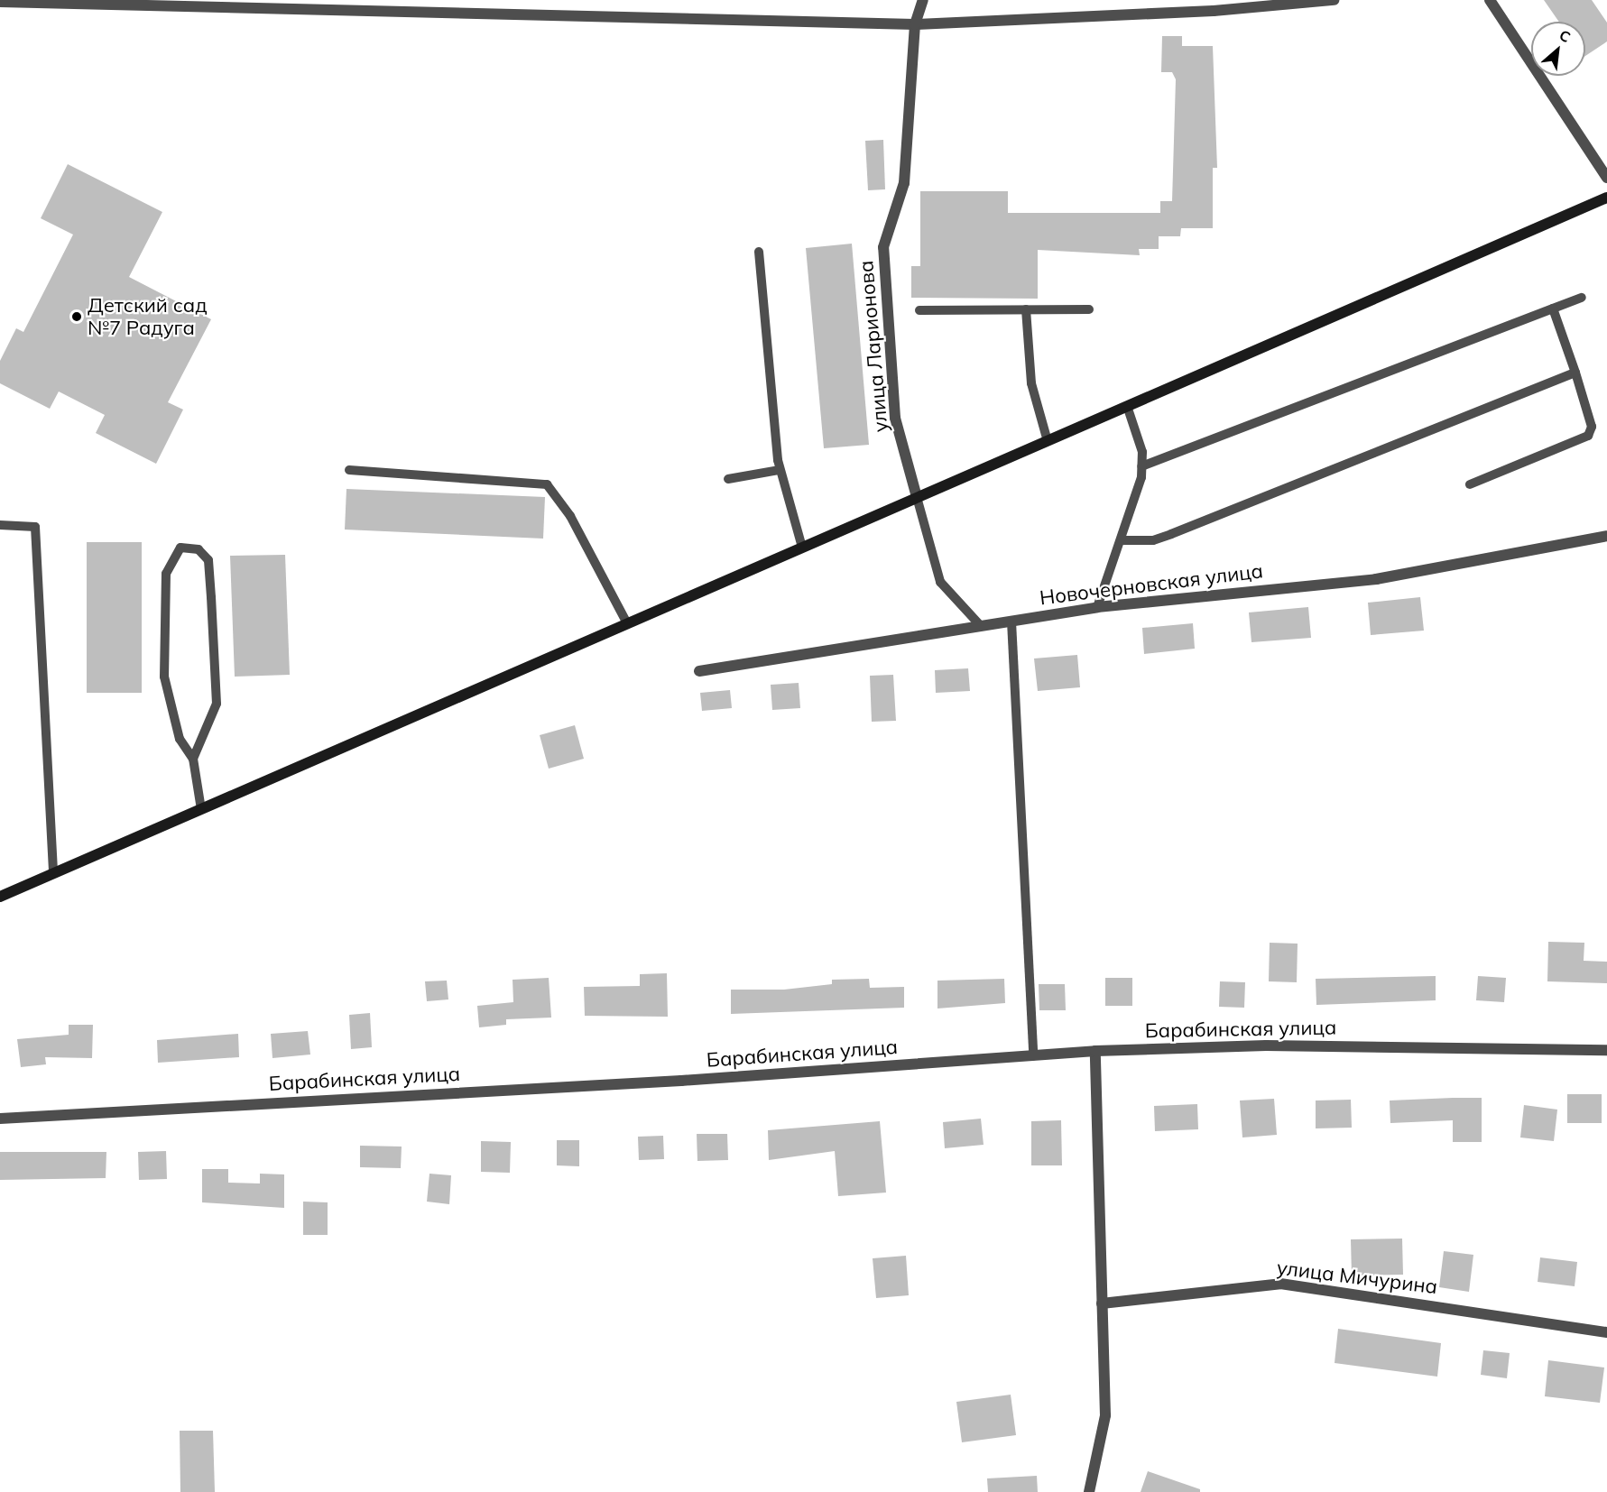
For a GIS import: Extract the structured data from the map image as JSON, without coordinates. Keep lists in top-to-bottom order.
{
  "streets": {
    "street": [
      "улица Ларионова",
      "Новочерновская улица",
      "Барабинская улица",
      "улица Мичурина"
    ]
  },
  "places": ["Детский сад №7 Радуга"],
  "north": "top right"
}
